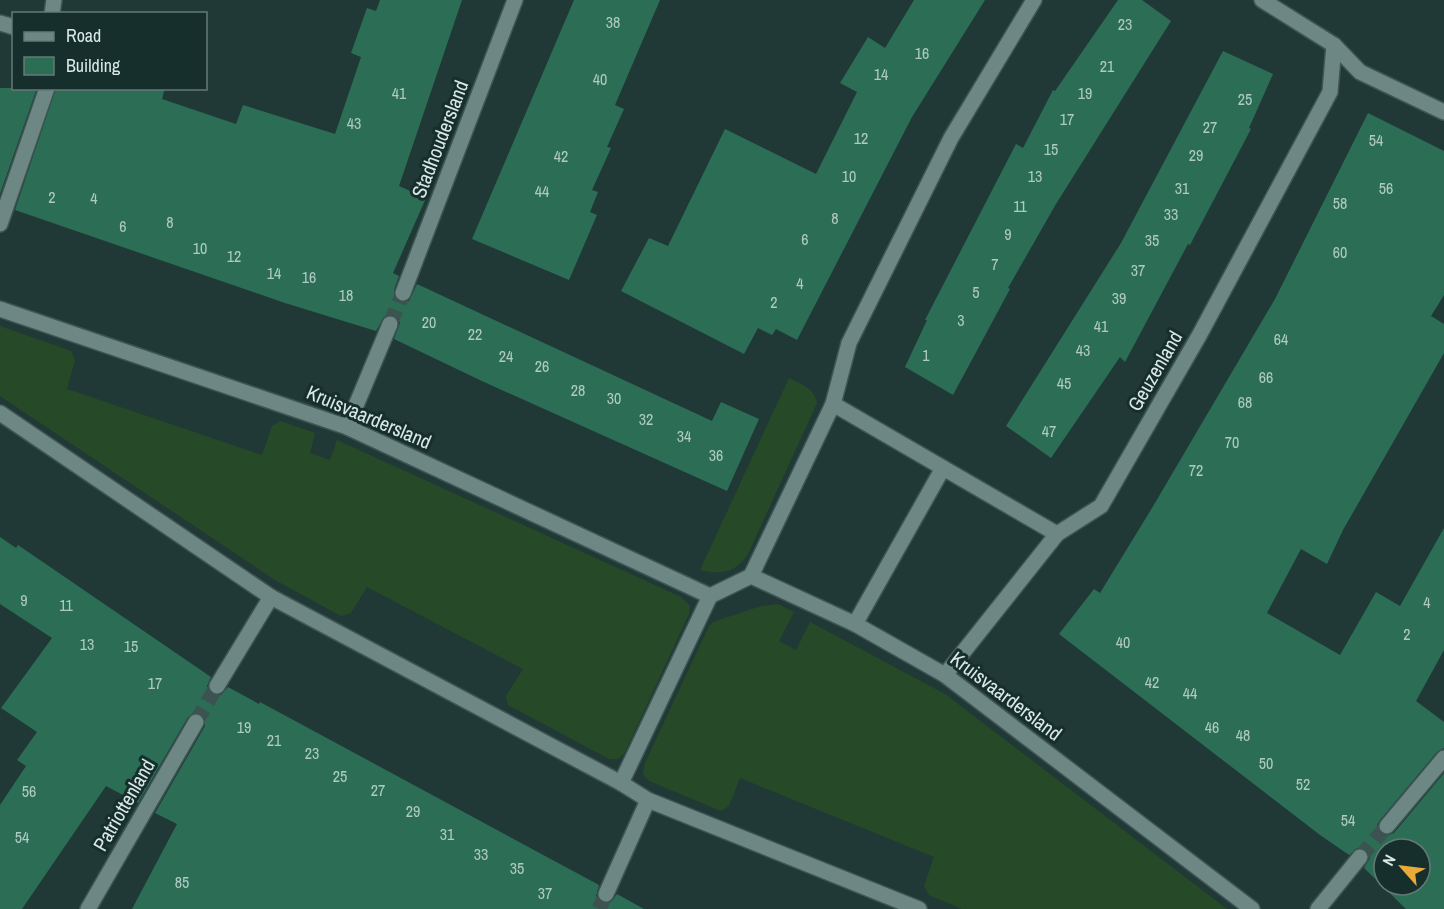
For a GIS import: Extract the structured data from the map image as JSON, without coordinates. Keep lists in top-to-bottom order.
{
  "streets": {
    "street": [
      "Stadhoudersland",
      "Geuzenland",
      "Kruisvaardersland",
      "Patriottenland"
    ]
  },
  "crossings": [
    ["Geuzenland", "Kruisvaardersland"]
  ],
  "house_numbers": [
    "38",
    "23",
    "16",
    "21",
    "14",
    "40",
    "41",
    "19",
    "25",
    "17",
    "43",
    "27",
    "12",
    "54",
    "15",
    "29",
    "42",
    "10",
    "13",
    "31",
    "56",
    "44",
    "2",
    "4",
    "58",
    "11",
    "33",
    "8",
    "8",
    "6",
    "9",
    "6",
    "35",
    "10",
    "60",
    "12",
    "7",
    "37",
    "14",
    "16",
    "4",
    "5",
    "18",
    "39",
    "2",
    "3",
    "20",
    "41",
    "22",
    "64",
    "43",
    "1",
    "24",
    "26",
    "66",
    "45",
    "28",
    "30",
    "68",
    "32",
    "47",
    "34",
    "70",
    "36",
    "72",
    "9",
    "4",
    "11",
    "2",
    "40",
    "13",
    "15",
    "42",
    "17",
    "44",
    "19",
    "46",
    "48",
    "21",
    "23",
    "50",
    "25",
    "52",
    "27",
    "56",
    "29",
    "54",
    "31",
    "54",
    "33",
    "35",
    "85",
    "37"
  ],
  "legend": ["Road", "Building"],
  "north": "top left"
}
